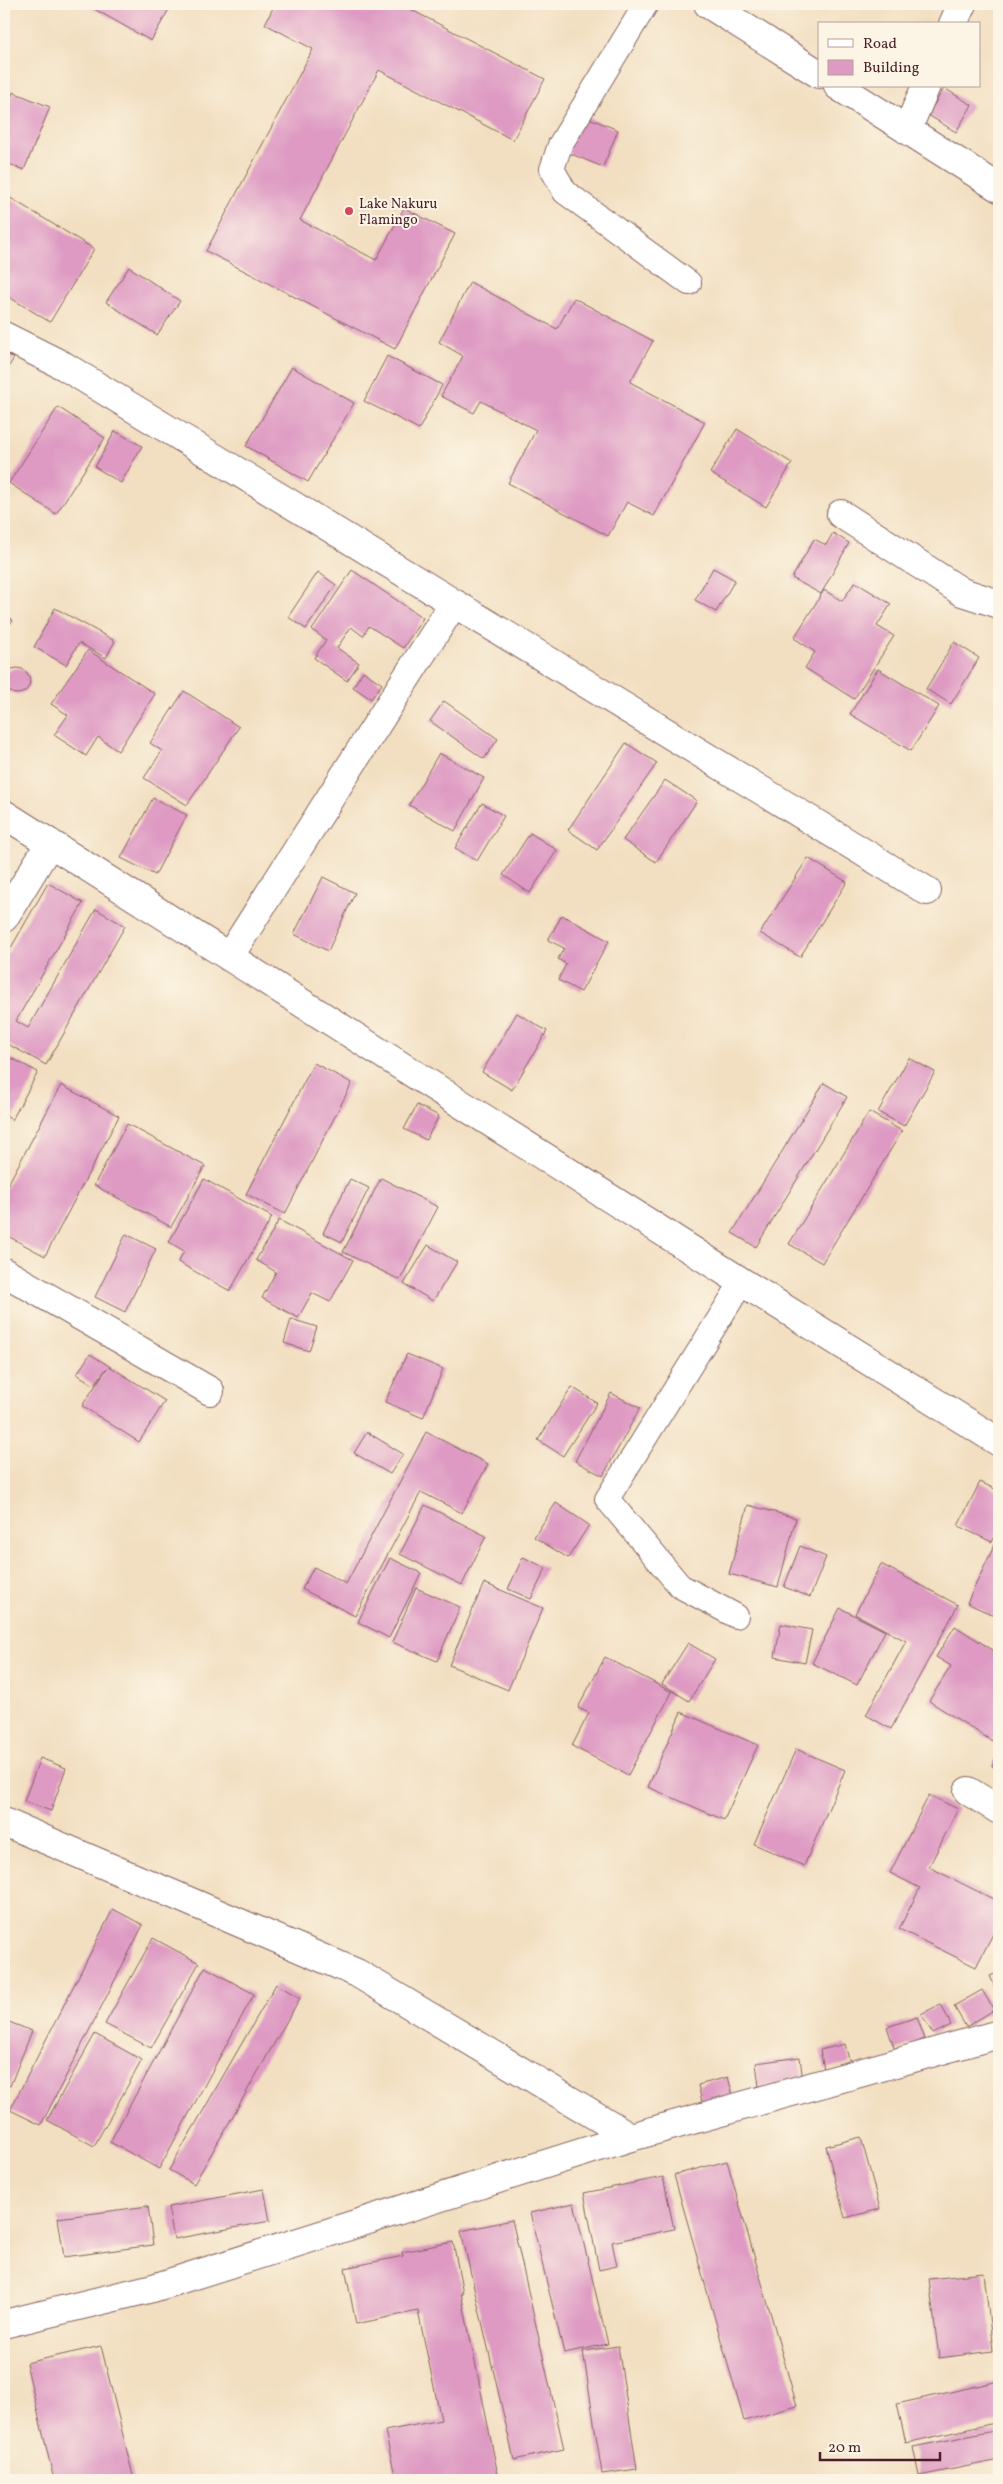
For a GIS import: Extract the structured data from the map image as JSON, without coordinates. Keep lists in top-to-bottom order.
{
  "places": ["Lake Nakuru Flamingo"],
  "legend": ["Road", "Building"],
  "scale_bar": "20 m"
}
